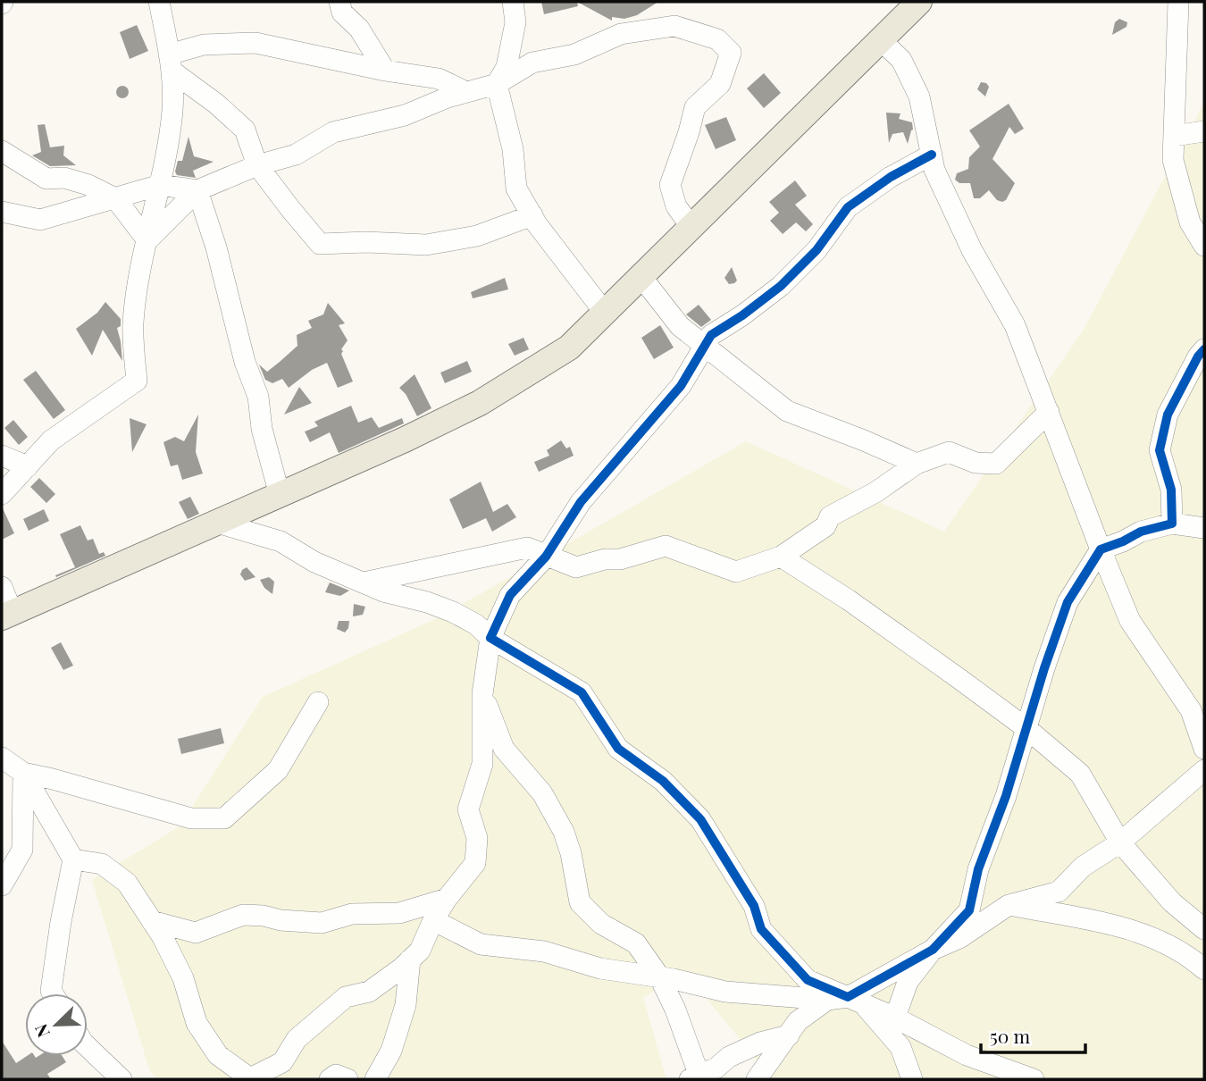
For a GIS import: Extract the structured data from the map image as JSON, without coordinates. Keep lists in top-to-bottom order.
{
  "scale_bar": "50 m",
  "north": "bottom left"
}
